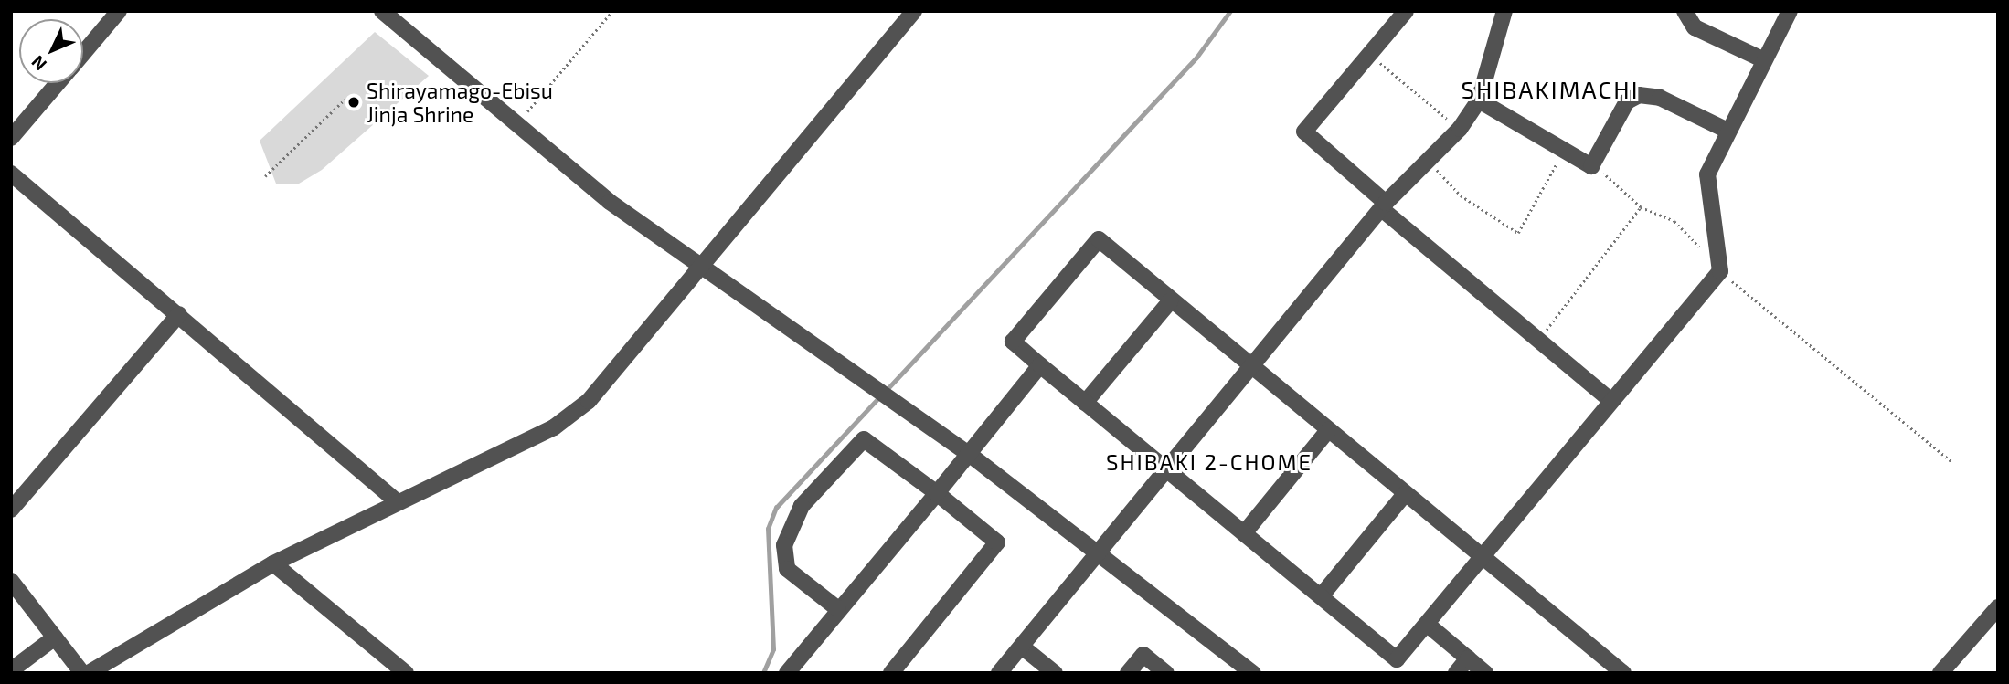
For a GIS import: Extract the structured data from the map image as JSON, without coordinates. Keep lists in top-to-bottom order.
{
  "districts": ["SHIBAKIMACHI", "SHIBAKI 2-CHOME"],
  "places": ["Shirayamago-Ebisu Jinja Shrine"],
  "north": "bottom left"
}
